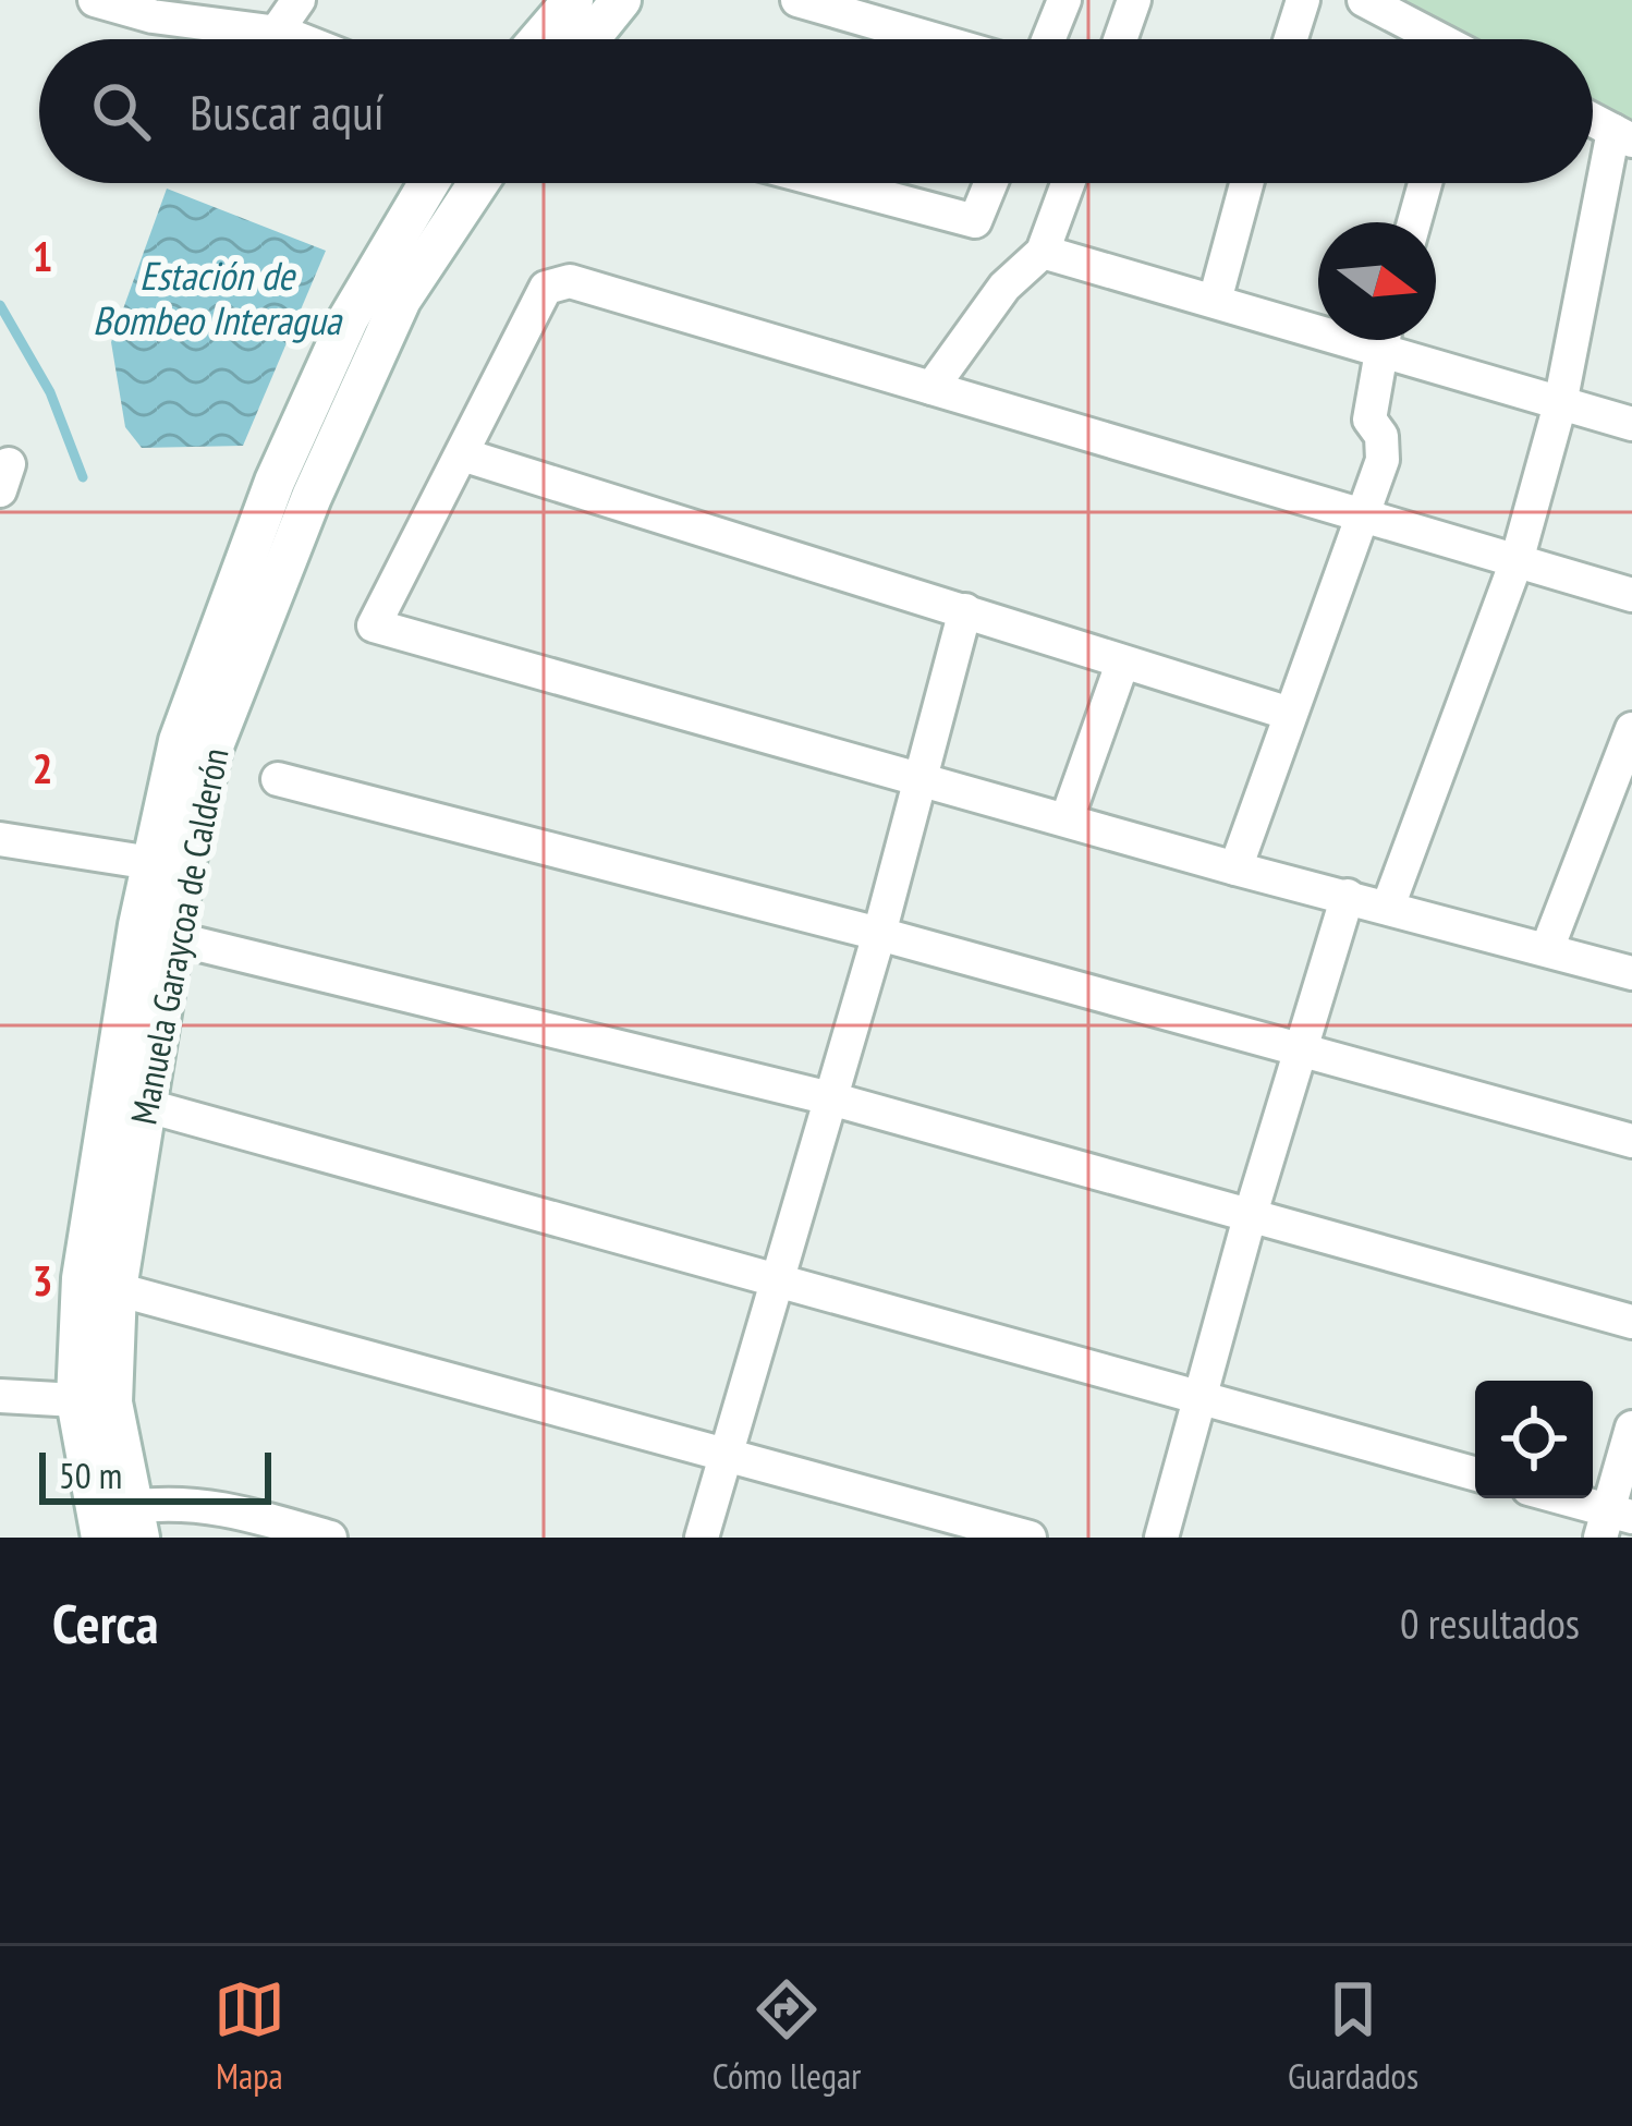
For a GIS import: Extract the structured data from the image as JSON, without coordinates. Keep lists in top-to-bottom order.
{
  "streets": {
    "street": ["Manuela Garaycoa de Calderón"]
  },
  "water": ["Estación de Bombeo Interagua"],
  "scale_bar": "50 m",
  "north": "right",
  "page": {
    "search": "Buscar aquí",
    "scale": "50 m",
    "heading": ["Cerca", "0 resultados"],
    "nav": ["Mapa", "Cómo llegar", "Guardados"]
  },
  "grid": {
    "rows": ["1", "2", "3"]
  }
}
